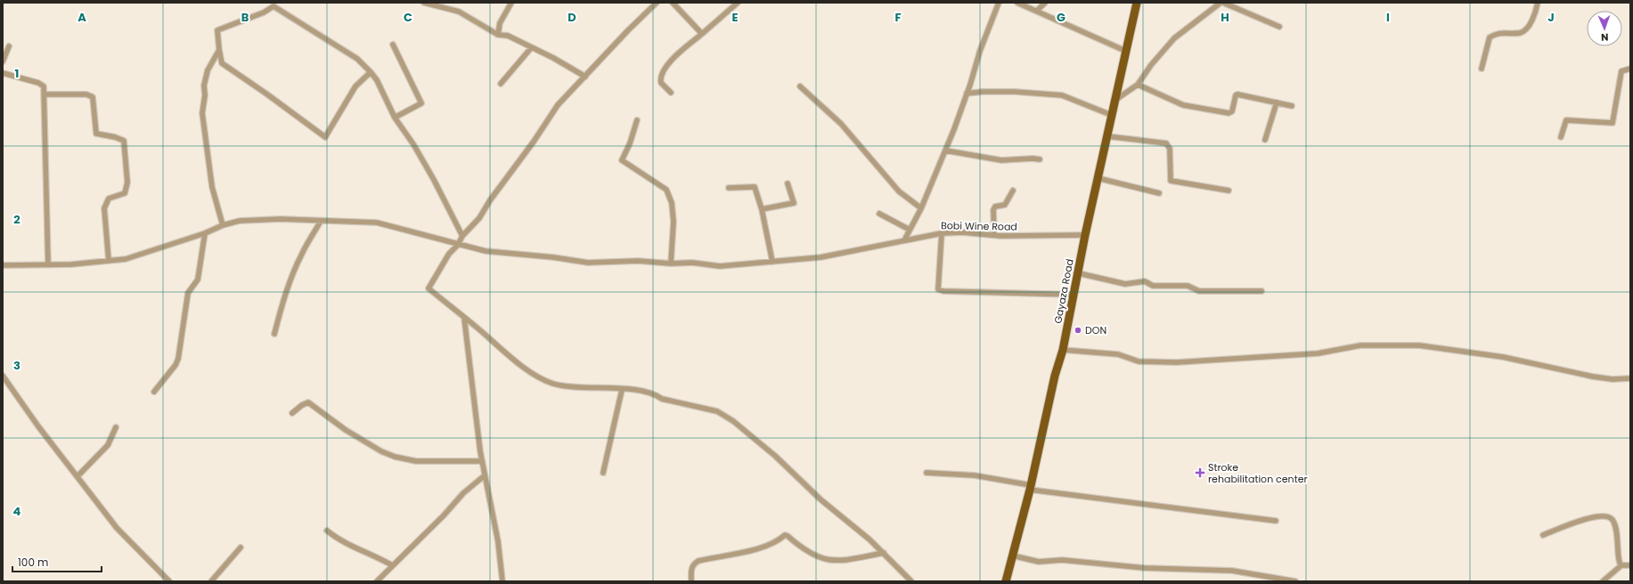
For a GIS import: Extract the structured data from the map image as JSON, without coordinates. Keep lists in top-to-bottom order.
{
  "streets": {
    "main road": ["Gayaza Road"],
    "street": ["Bobi Wine Road"]
  },
  "crossings": [
    ["Bobi Wine Road", "Gayaza Road"]
  ],
  "places": {
    "other": ["DON"],
    "health": ["Stroke rehabilitation center"]
  },
  "scale_bar": "100 m",
  "north": "bottom",
  "grid": {
    "columns": [
      "A",
      "B",
      "C",
      "D",
      "E",
      "F",
      "G",
      "H",
      "I",
      "J"
    ],
    "rows": [
      "1",
      "2",
      "3",
      "4"
    ]
  }
}
